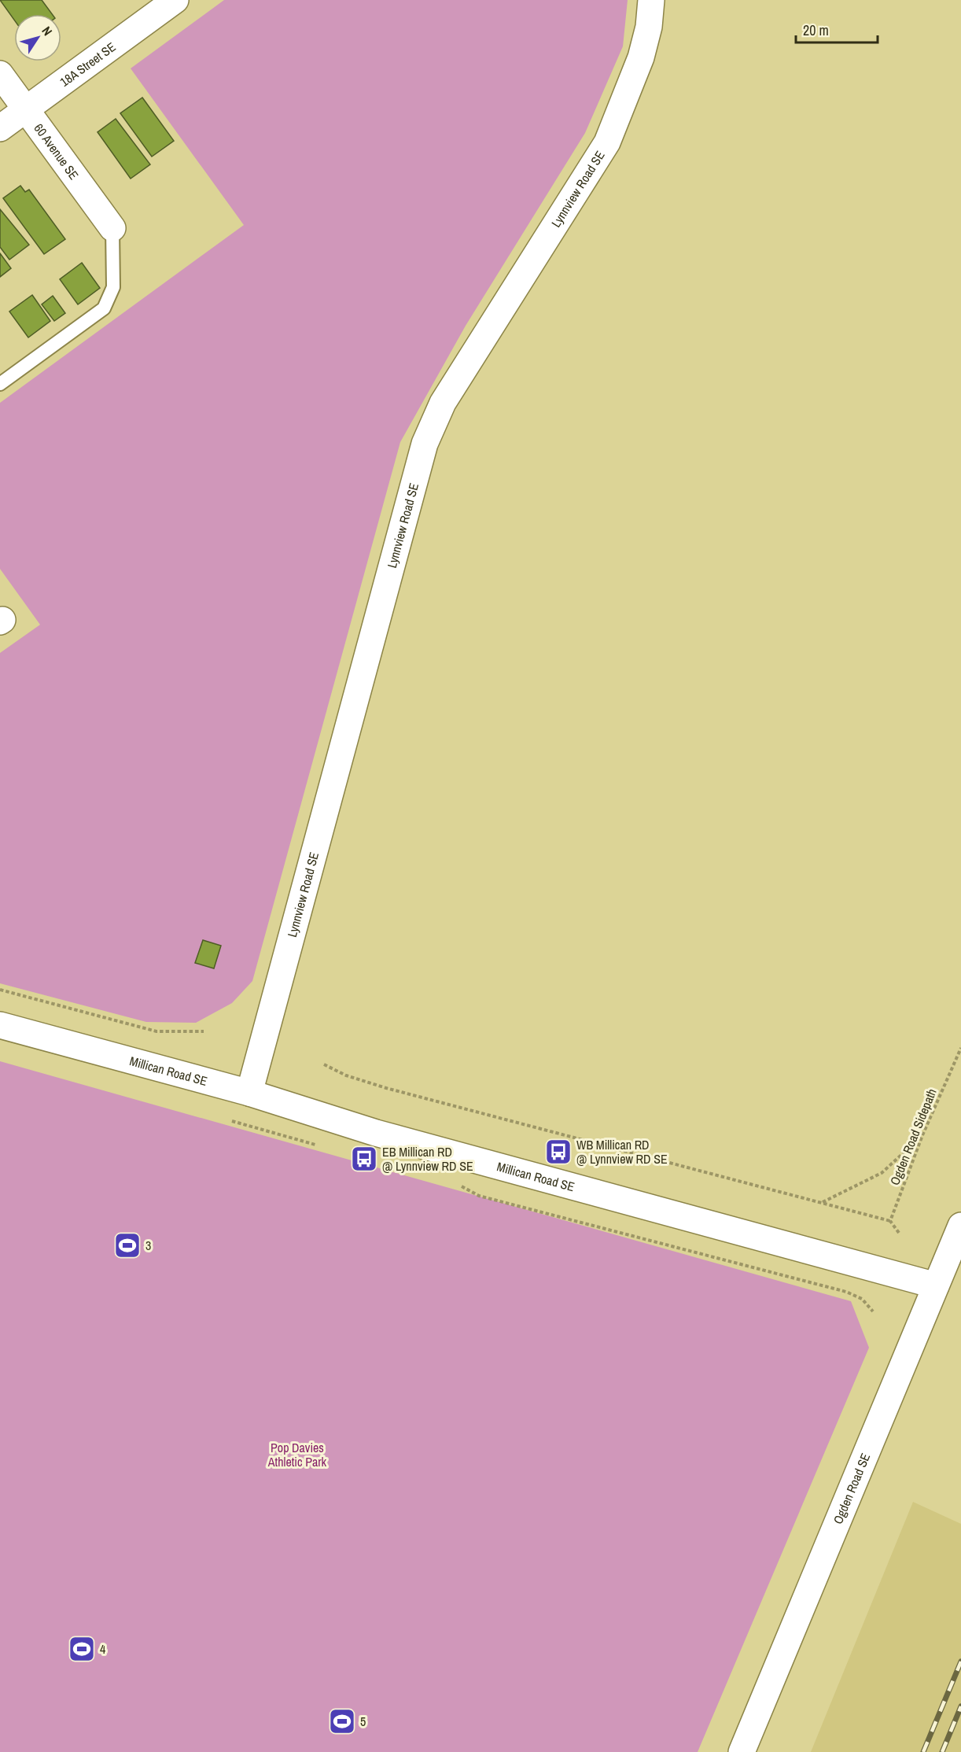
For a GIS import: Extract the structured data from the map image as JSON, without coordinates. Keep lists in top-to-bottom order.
{
  "streets": {
    "street": [
      "18A Street SE",
      "60 Avenue SE",
      "Lynnview Road SE",
      "Millican Road SE",
      "Ogden Road SE"
    ],
    "path": ["Ogden Road Sidepath"]
  },
  "crossings": [
    ["18A Street SE", "60 Avenue SE"],
    ["Lynnview Road SE", "Millican Road SE"],
    ["Millican Road SE", "Ogden Road SE"]
  ],
  "parks": ["Pop Davies Athletic Park"],
  "places": {
    "bus stop": ["WB Millican RD @ Lynnview RD SE", "EB Millican RD @ Lynnview RD SE"],
    "sports": ["3", "4", "5"]
  },
  "scale_bar": "20 m",
  "north": "top right"
}
